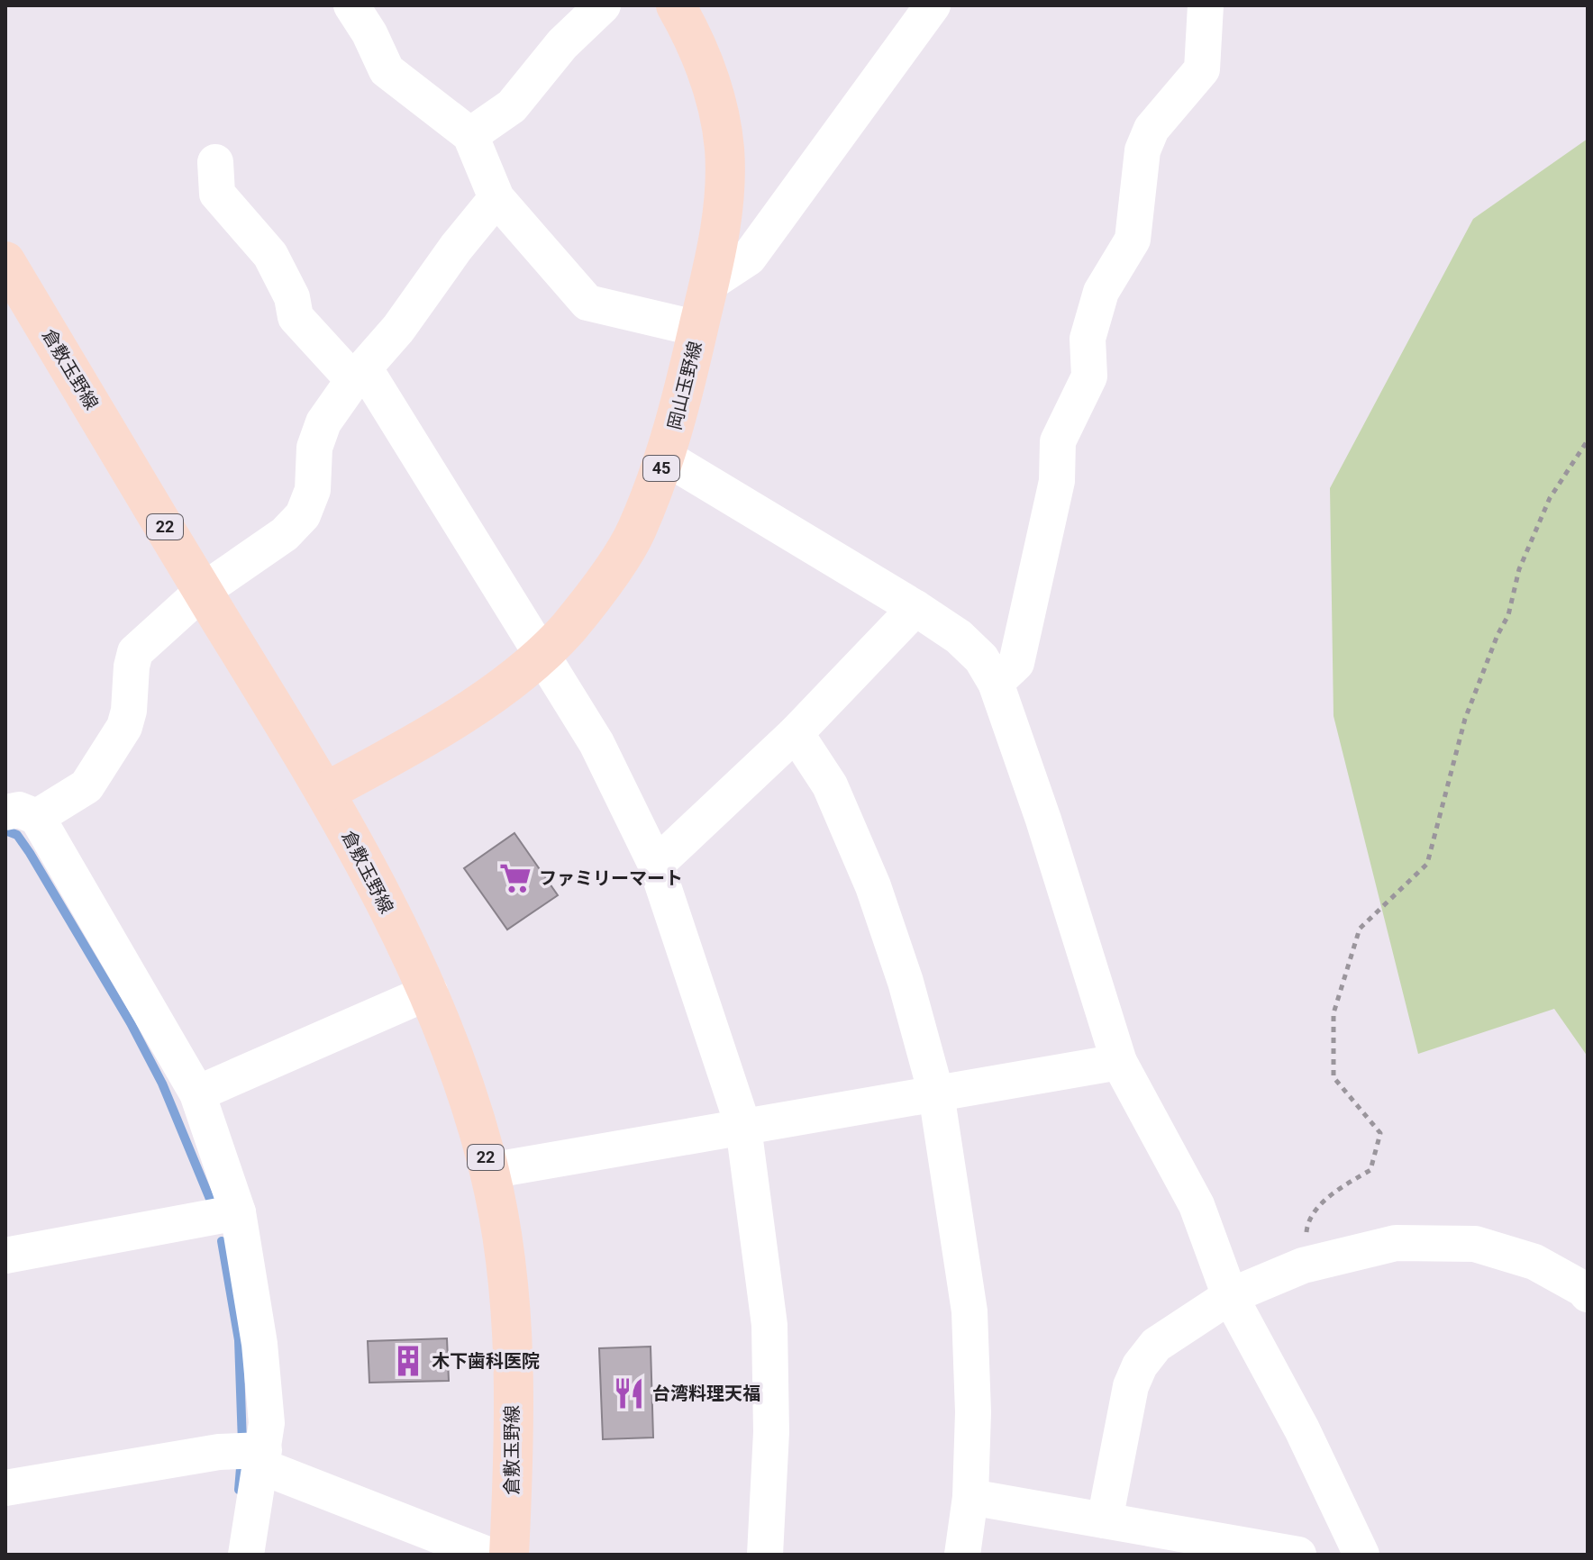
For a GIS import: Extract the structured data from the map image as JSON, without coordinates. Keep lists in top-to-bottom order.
{
  "streets": {
    "main road": [
      "倉敷玉野線",
      "岡山玉野線",
      "45",
      "22"
    ]
  },
  "crossings": [
    ["倉敷玉野線", "岡山玉野線"]
  ],
  "places": {
    "supermarket": ["ファミリーマート"],
    "building": ["木下歯科医院"],
    "restaurant": ["台湾料理天福"]
  }
}
